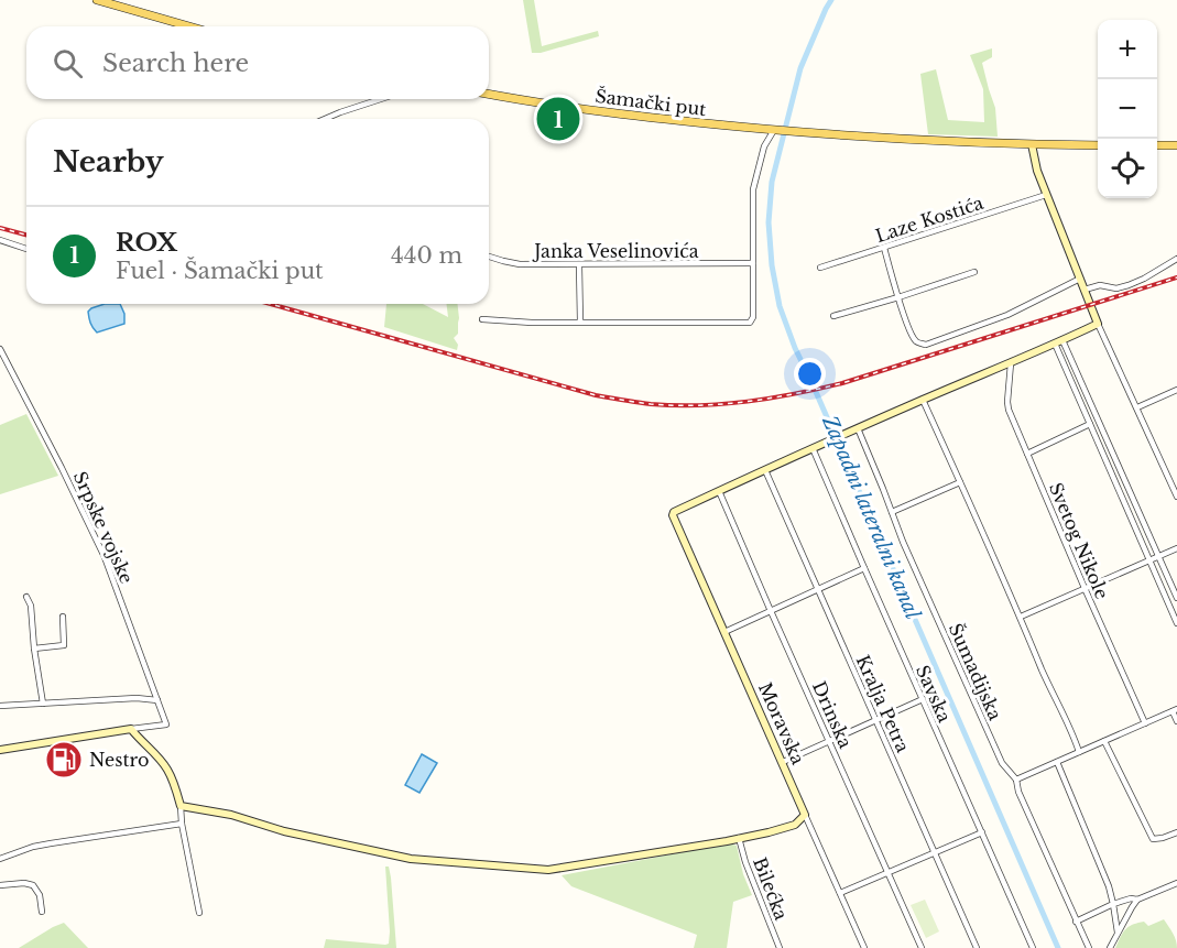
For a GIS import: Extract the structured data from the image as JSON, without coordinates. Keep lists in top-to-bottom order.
{
  "streets": {
    "main road": ["Šamački put"],
    "street": [
      "Laze Kostića",
      "Janka Veselinovića",
      "Srpske vojske",
      "Svetog Nikole",
      "Šumadijska",
      "Savska",
      "Kralja Petra",
      "Drinska",
      "Moravska",
      "Bilećka"
    ]
  },
  "crossings": [
    ["Drinska", "Moravska"]
  ],
  "water": ["Zapadni lateralni kanal"],
  "places": {
    "fuel station": ["Nestro"]
  },
  "page": {
    "map_buttons": ["+", "−"],
    "search": "Search here",
    "pins": "1",
    "heading": "Nearby",
    "list": [
      {
        "mark": "1",
        "name": "ROX",
        "note": "Fuel · Šamački put",
        "value": "440 m"
      }
    ]
  }
}
